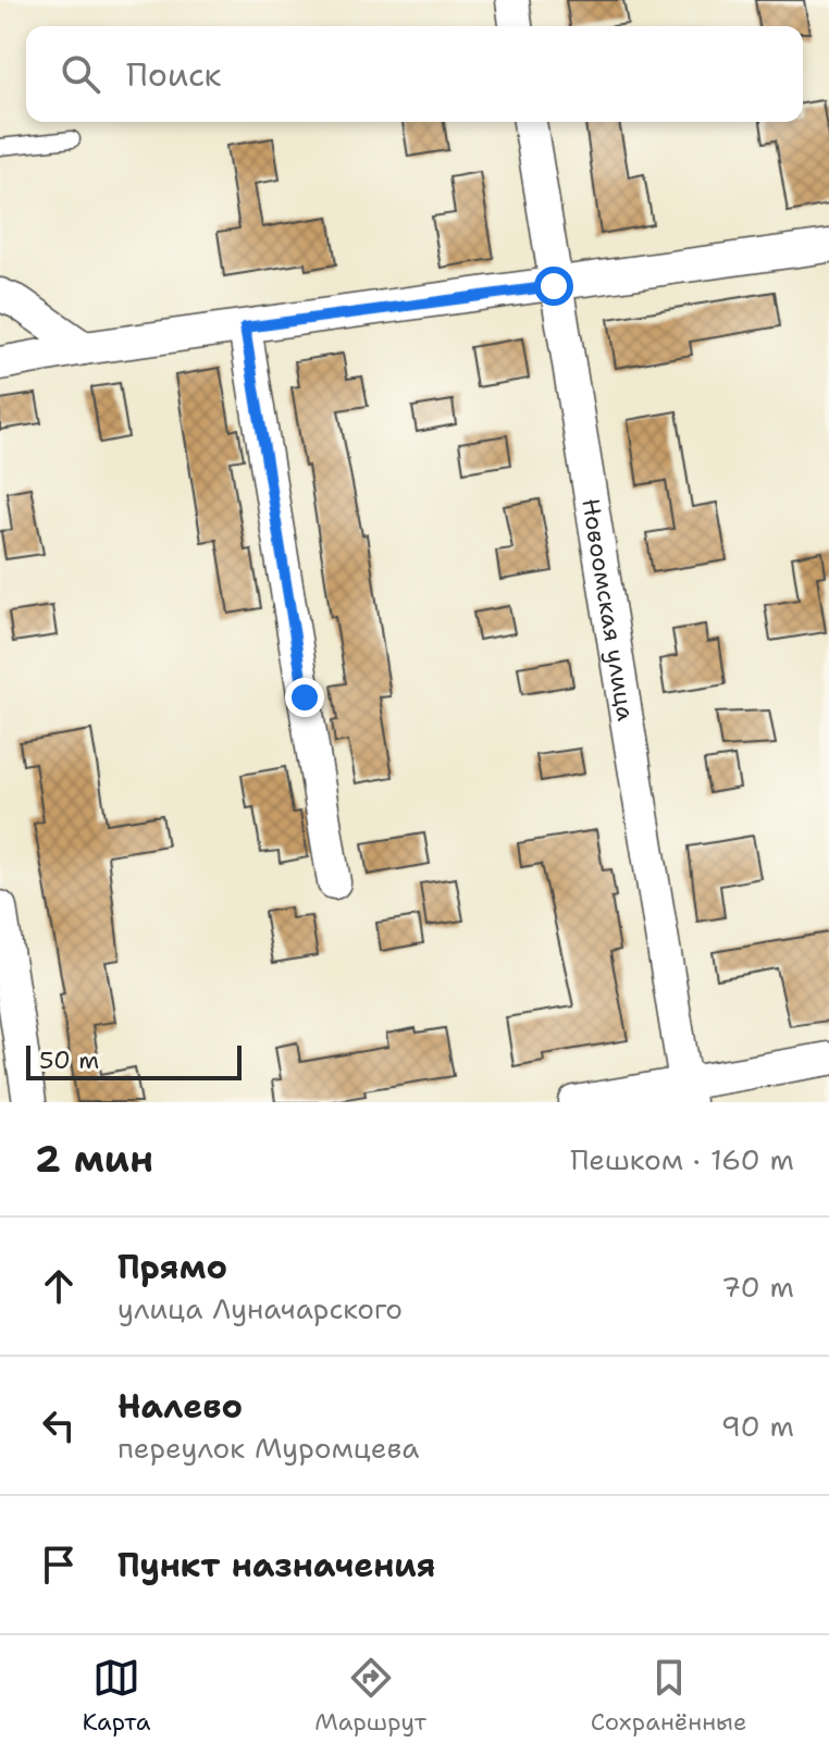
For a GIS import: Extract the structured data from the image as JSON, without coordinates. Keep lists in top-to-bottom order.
{
  "streets": {
    "street": ["Новоомская улица"]
  },
  "scale_bar": "50 m",
  "page": {
    "search": "Поиск",
    "scale": "50 m",
    "heading": ["2 мин", "Пешком · 160 m"],
    "list": [
      ["Прямо", "улица Луначарского", "70 m"],
      ["Налево", "переулок Муромцева", "90 m"],
      "Пункт назначения"
    ],
    "nav": ["Карта", "Маршрут", "Сохранённые"]
  }
}
